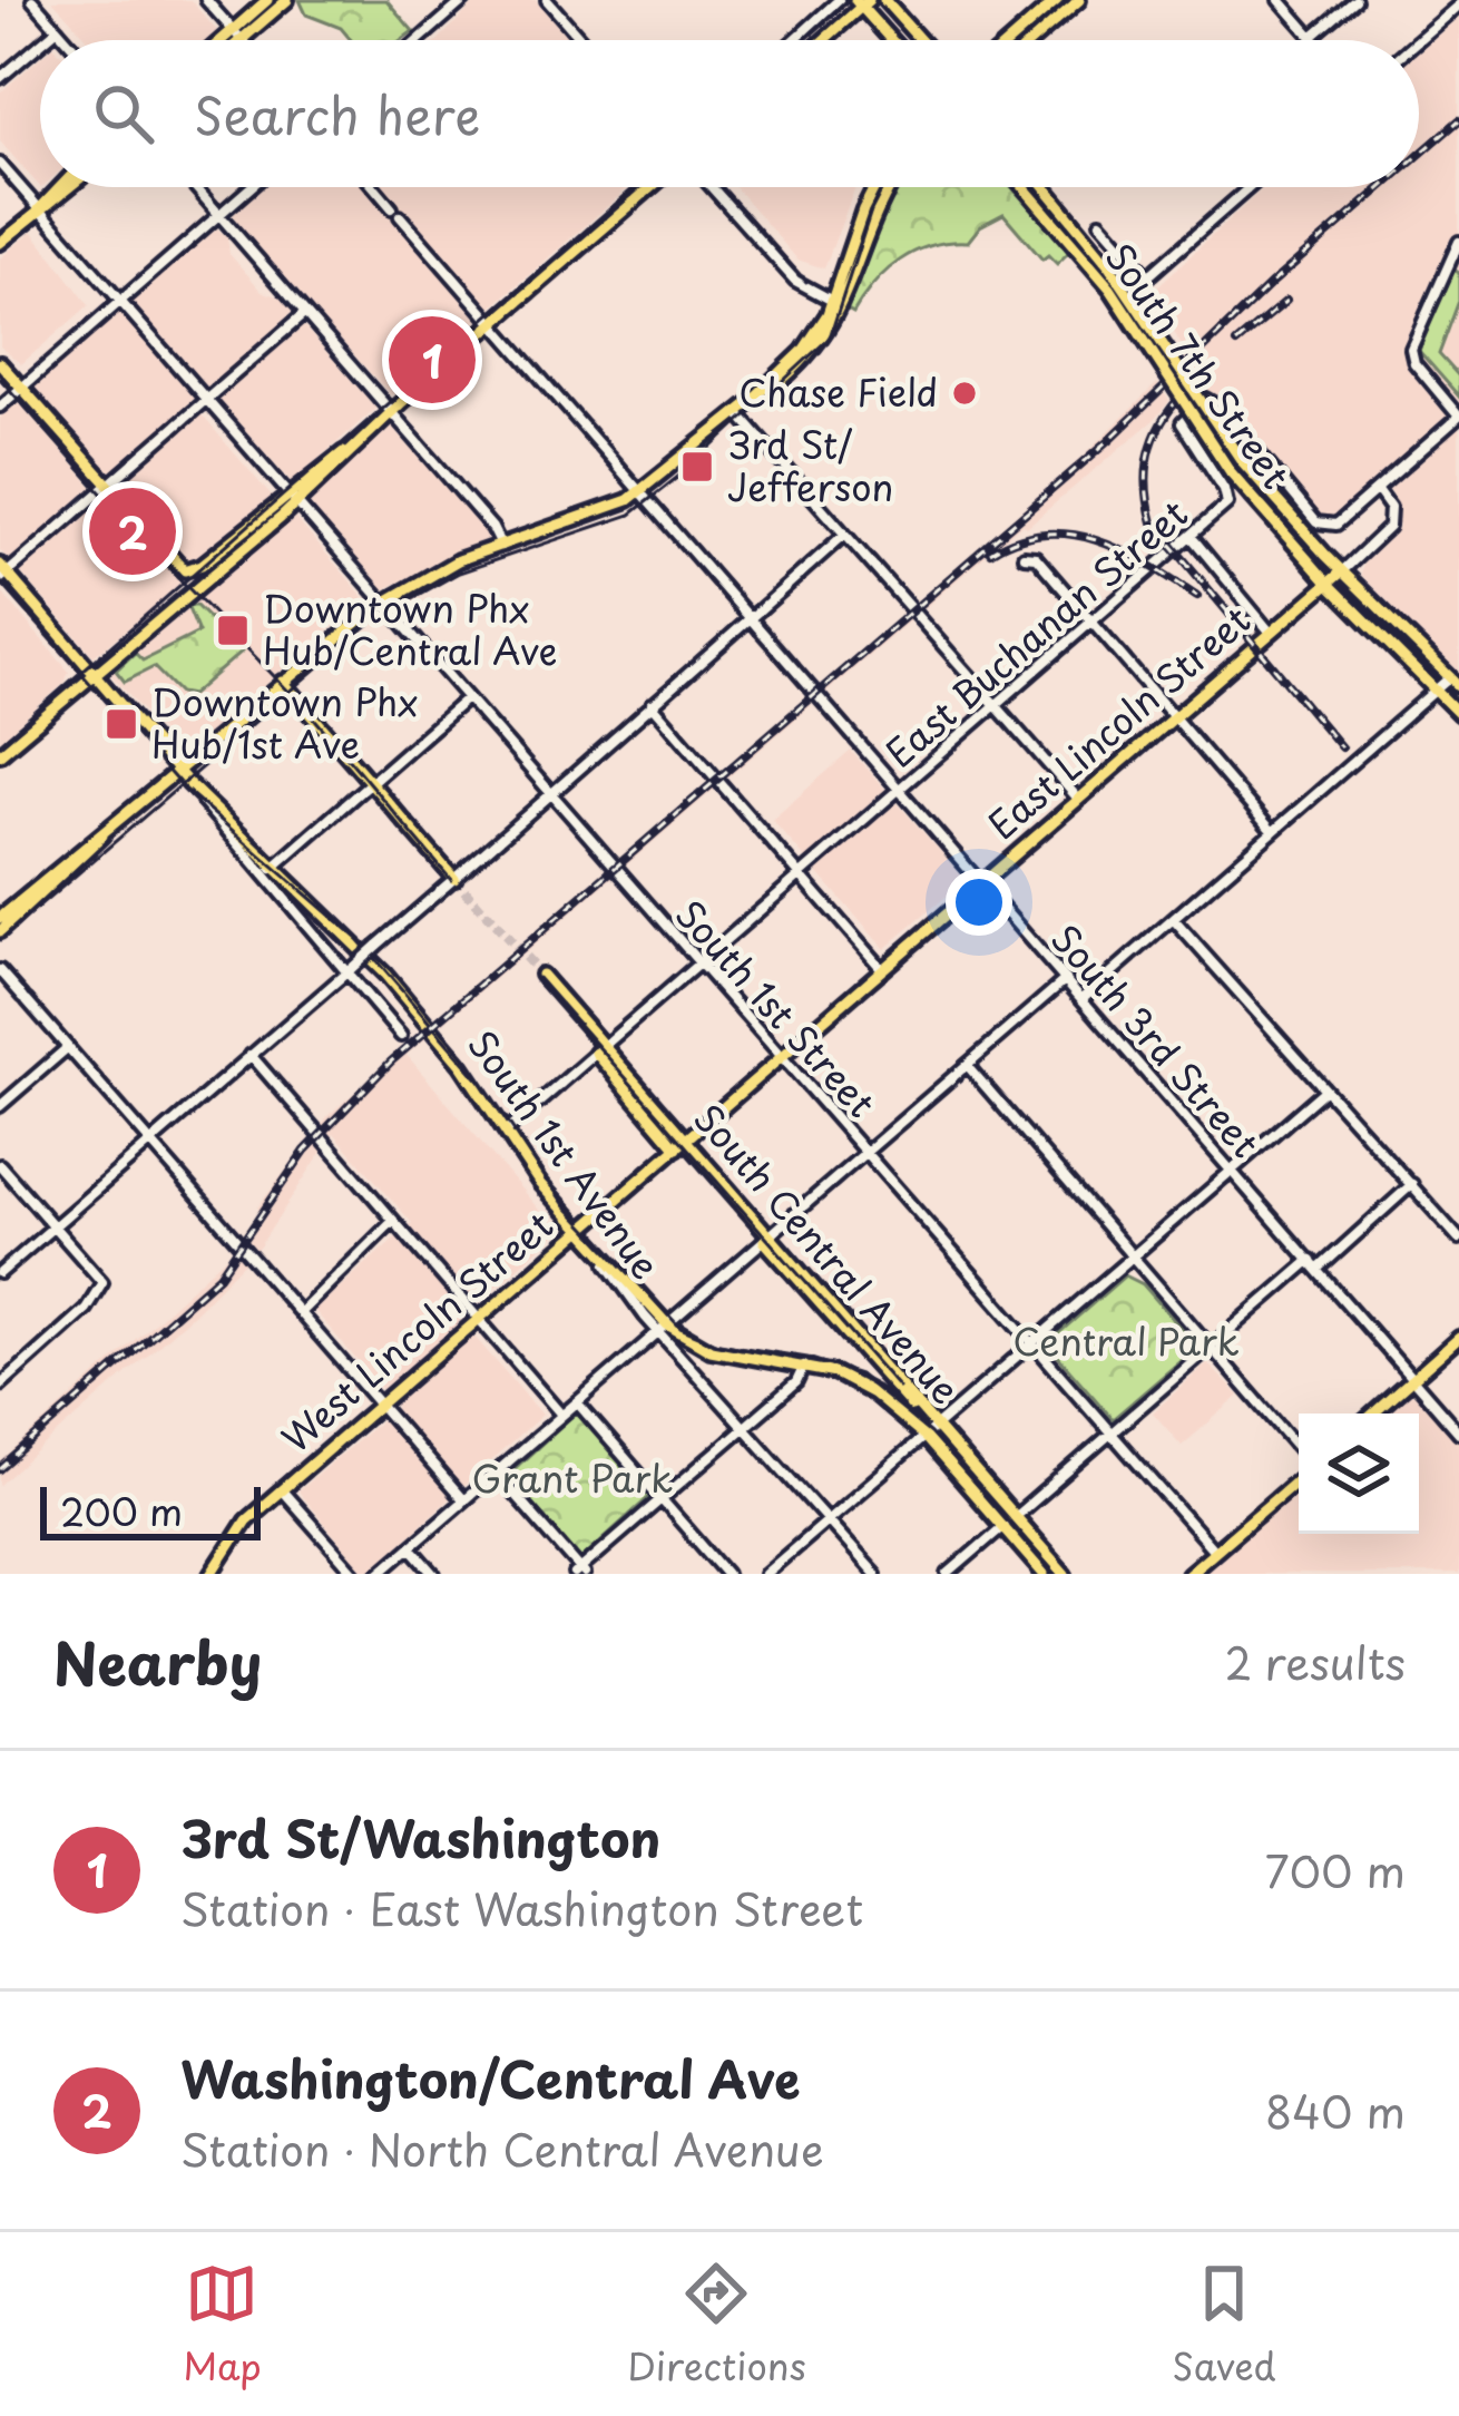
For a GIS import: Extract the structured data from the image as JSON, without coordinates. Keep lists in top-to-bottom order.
{
  "streets": {
    "main road": [
      "South 7th Street",
      "East Lincoln Street",
      "South 1st Avenue",
      "South Central Avenue",
      "West Lincoln Street"
    ],
    "street": ["East Buchanan Street", "South 1st Street", "South 3rd Street"]
  },
  "crossings": [
    ["South 7th Street", "East Lincoln Street"],
    ["East Buchanan Street", "East Lincoln Street"],
    ["East Buchanan Street", "South 1st Street"],
    ["East Buchanan Street", "South 3rd Street"],
    ["East Buchanan Street", "South 1st Avenue"],
    ["East Buchanan Street", "South Central Avenue"],
    ["East Lincoln Street", "South 1st Street"],
    ["East Lincoln Street", "South 3rd Street"],
    ["East Lincoln Street", "South Central Avenue"],
    ["East Lincoln Street", "West Lincoln Street"],
    ["South 1st Avenue", "South Central Avenue"],
    ["South 1st Avenue", "West Lincoln Street"]
  ],
  "parks": ["Central Park", "Grant Park"],
  "places": {
    "other": ["Chase Field"],
    "transit": ["3rd St/ Jefferson", "Downtown Phx Hub/Central Ave", "Downtown Phx Hub/1st Ave"]
  },
  "scale_bar": "200 m",
  "page": {
    "search": "Search here",
    "pins": ["1", "2"],
    "scale": "200 m",
    "heading": ["Nearby", "2 results"],
    "list": [
      {
        "mark": "1",
        "name": "3rd St/Washington",
        "note": "Station · East Washington Street",
        "value": "700 m"
      },
      {
        "mark": "2",
        "name": "Washington/Central Ave",
        "note": "Station · North Central Avenue",
        "value": "840 m"
      }
    ],
    "nav": ["Map", "Directions", "Saved"]
  }
}
